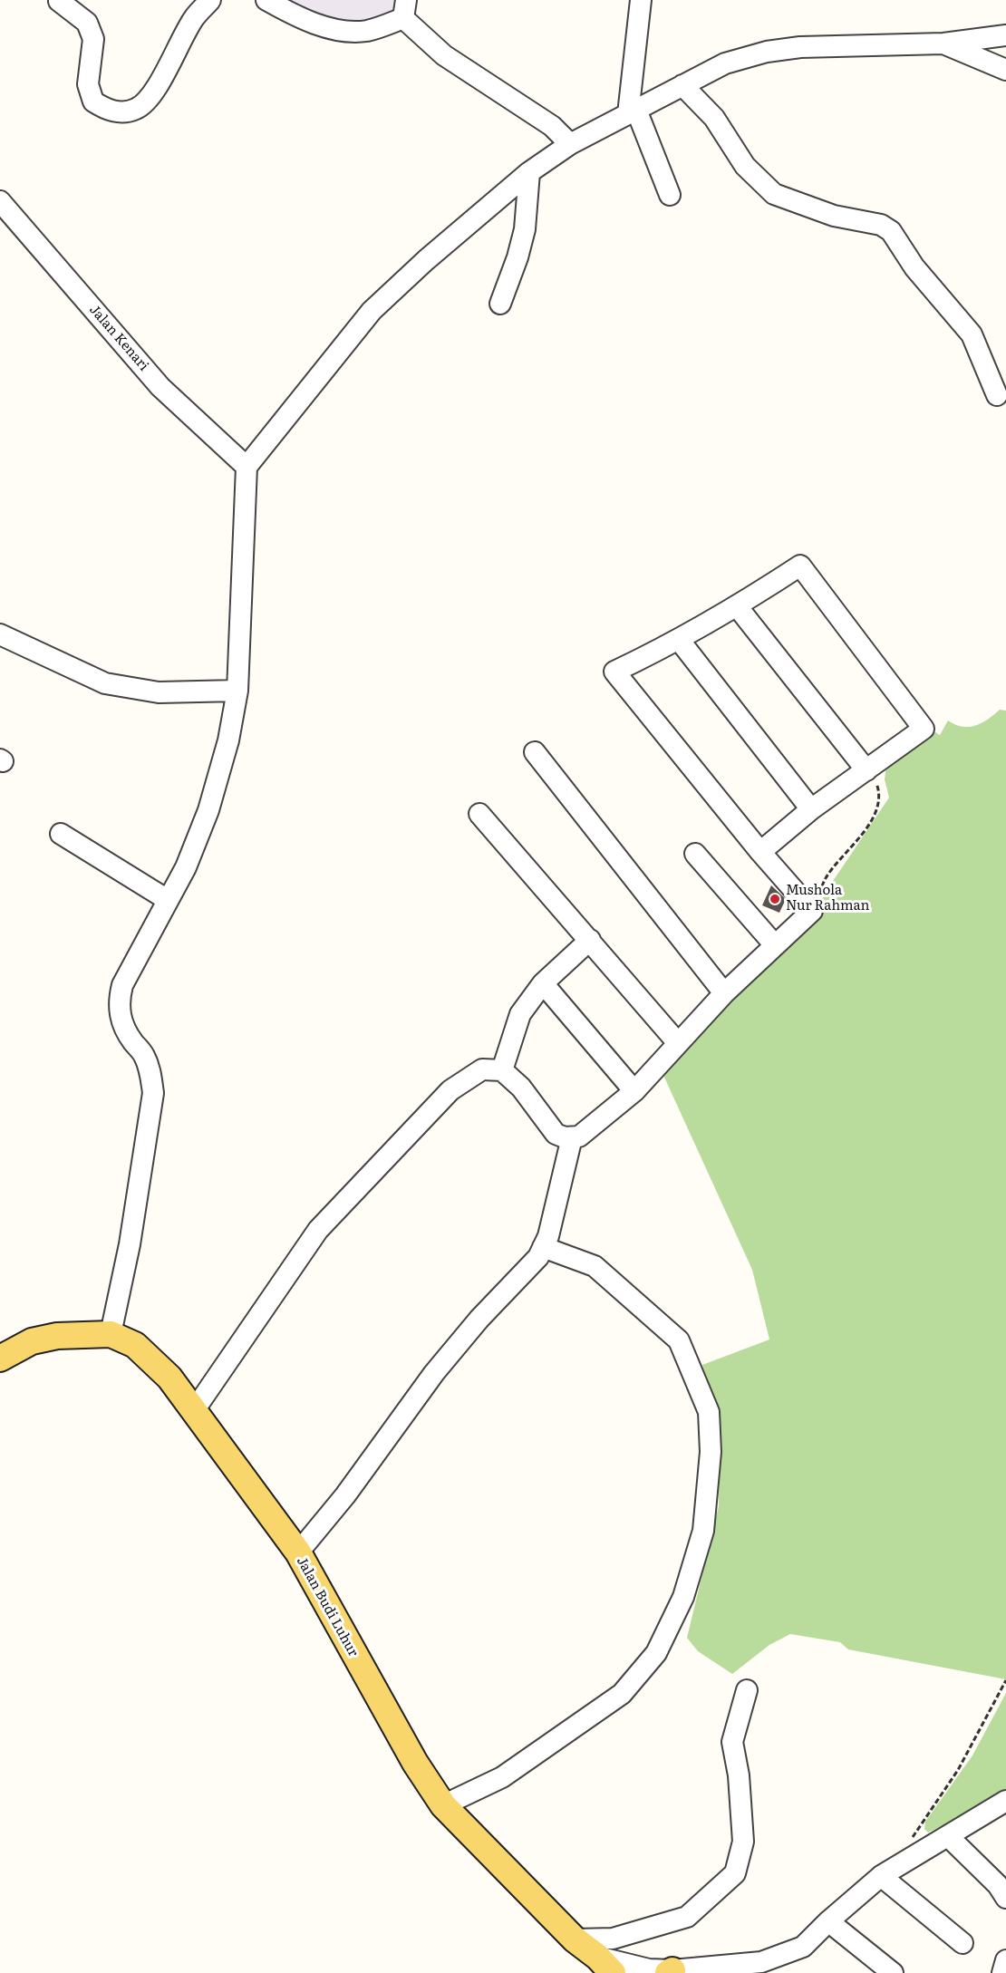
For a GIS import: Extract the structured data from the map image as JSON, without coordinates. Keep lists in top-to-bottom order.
{
  "streets": {
    "main road": ["Jalan Budi Luhur"],
    "street": ["Jalan Kenari"]
  },
  "places": ["Mushola Nur Rahman"]
}
